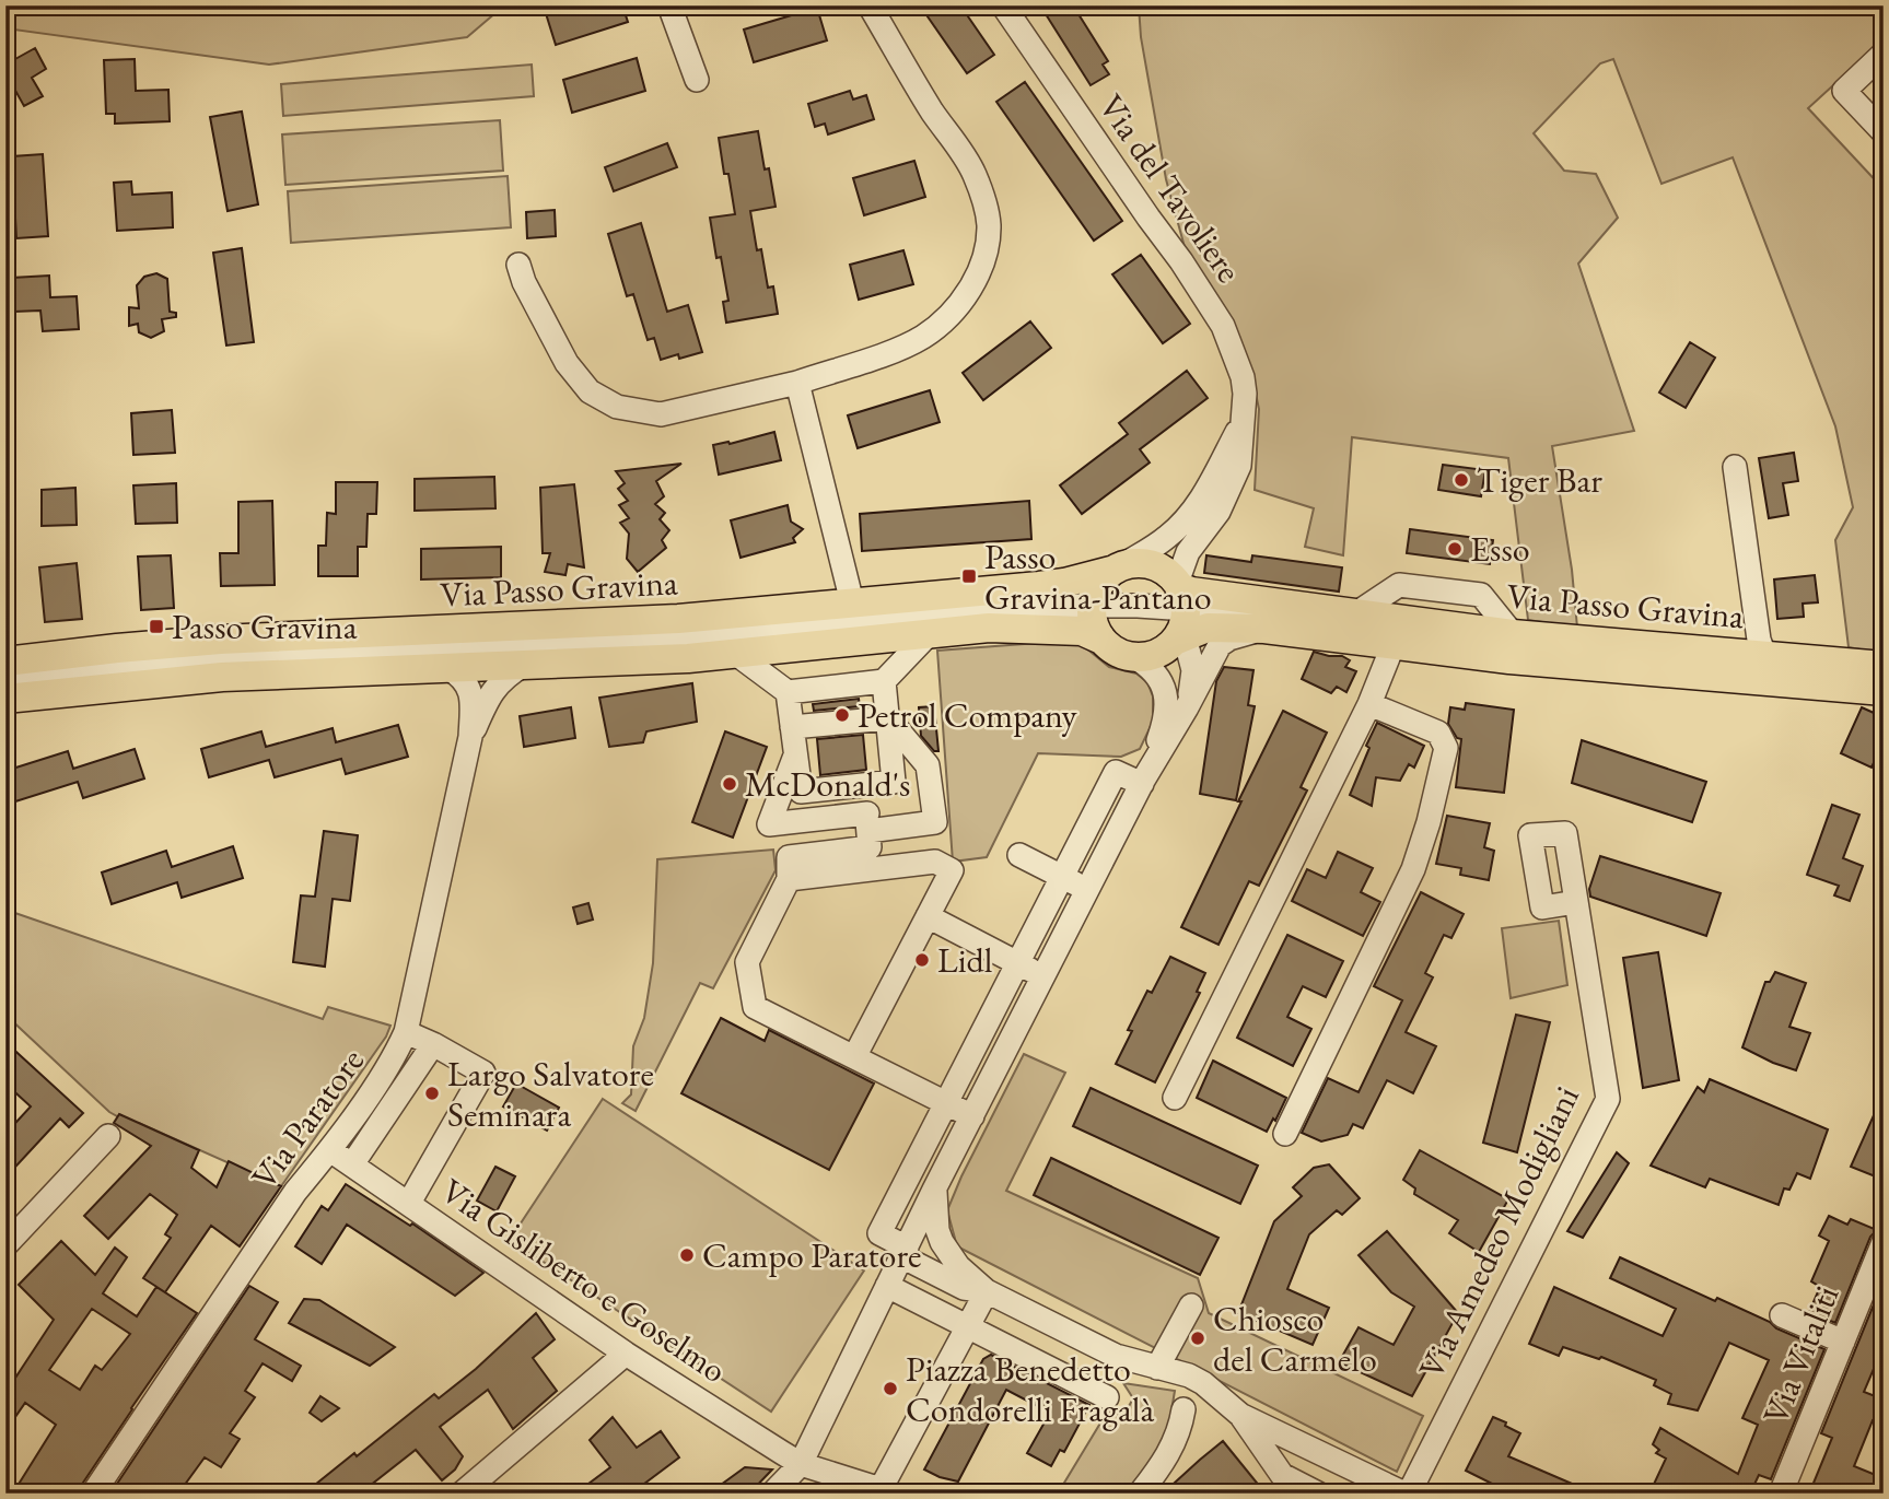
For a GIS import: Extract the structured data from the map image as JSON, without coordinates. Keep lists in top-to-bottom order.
{
  "streets": {
    "main road": ["Via Passo Gravina"],
    "street": [
      "Via del Tavoliere",
      "Via Paratore",
      "Via Amedeo Modigliani",
      "Via Gisliberto e Goselmo",
      "Via Vitaliti"
    ]
  },
  "crossings": [
    ["Via Paratore", "Via Gisliberto e Goselmo"]
  ],
  "places": {
    "other": [
      "Tiger Bar",
      "Esso",
      "Petrol Company",
      "McDonald's",
      "Lidl",
      "Largo Salvatore Seminara",
      "Campo Paratore",
      "Chiosco del Carmelo",
      "Piazza Benedetto Condorelli Fragalà"
    ],
    "transit": ["Passo Gravina-Pantano", "Passo Gravina"]
  }
}
